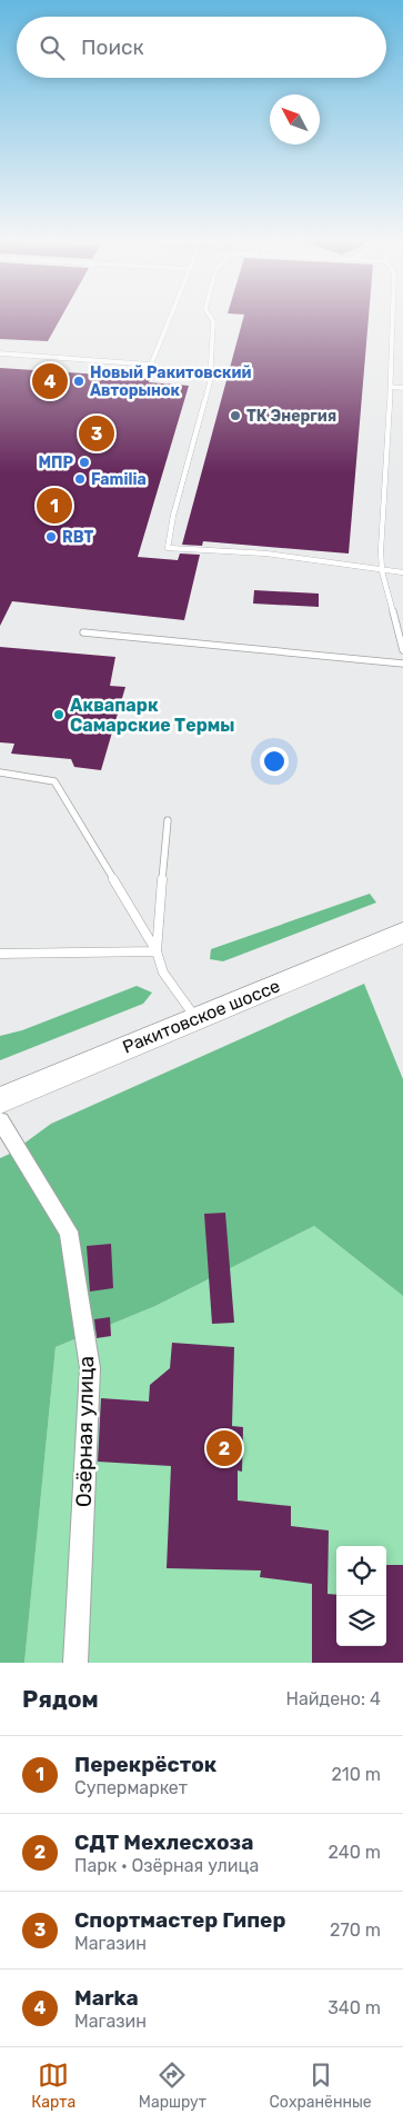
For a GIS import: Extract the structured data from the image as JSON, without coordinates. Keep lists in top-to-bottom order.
{
  "streets": {
    "main road": ["Ракитовское шоссе"],
    "street": ["Озёрная улица"]
  },
  "places": [
    "Новый Ракитовский Авторынок",
    "ТК Энергия",
    "МПР",
    "Familia",
    "RBT",
    "Аквапарк Самарские Термы"
  ],
  "north": "top left",
  "page": {
    "search": "Поиск",
    "pins": [
      "4",
      "3",
      "1",
      "2"
    ],
    "heading": ["Рядом", "Найдено: 4"],
    "list": [
      {
        "mark": "1",
        "name": "Перекрёсток",
        "note": "Супермаркет",
        "value": "210 m"
      },
      {
        "mark": "2",
        "name": "СДТ Мехлесхоза",
        "note": "Парк · Озёрная улица",
        "value": "240 m"
      },
      {
        "mark": "3",
        "name": "Спортмастер Гипер",
        "note": "Магазин",
        "value": "270 m"
      },
      {
        "mark": "4",
        "name": "Marka",
        "note": "Магазин",
        "value": "340 m"
      }
    ],
    "nav": ["Карта", "Маршрут", "Сохранённые"]
  }
}
